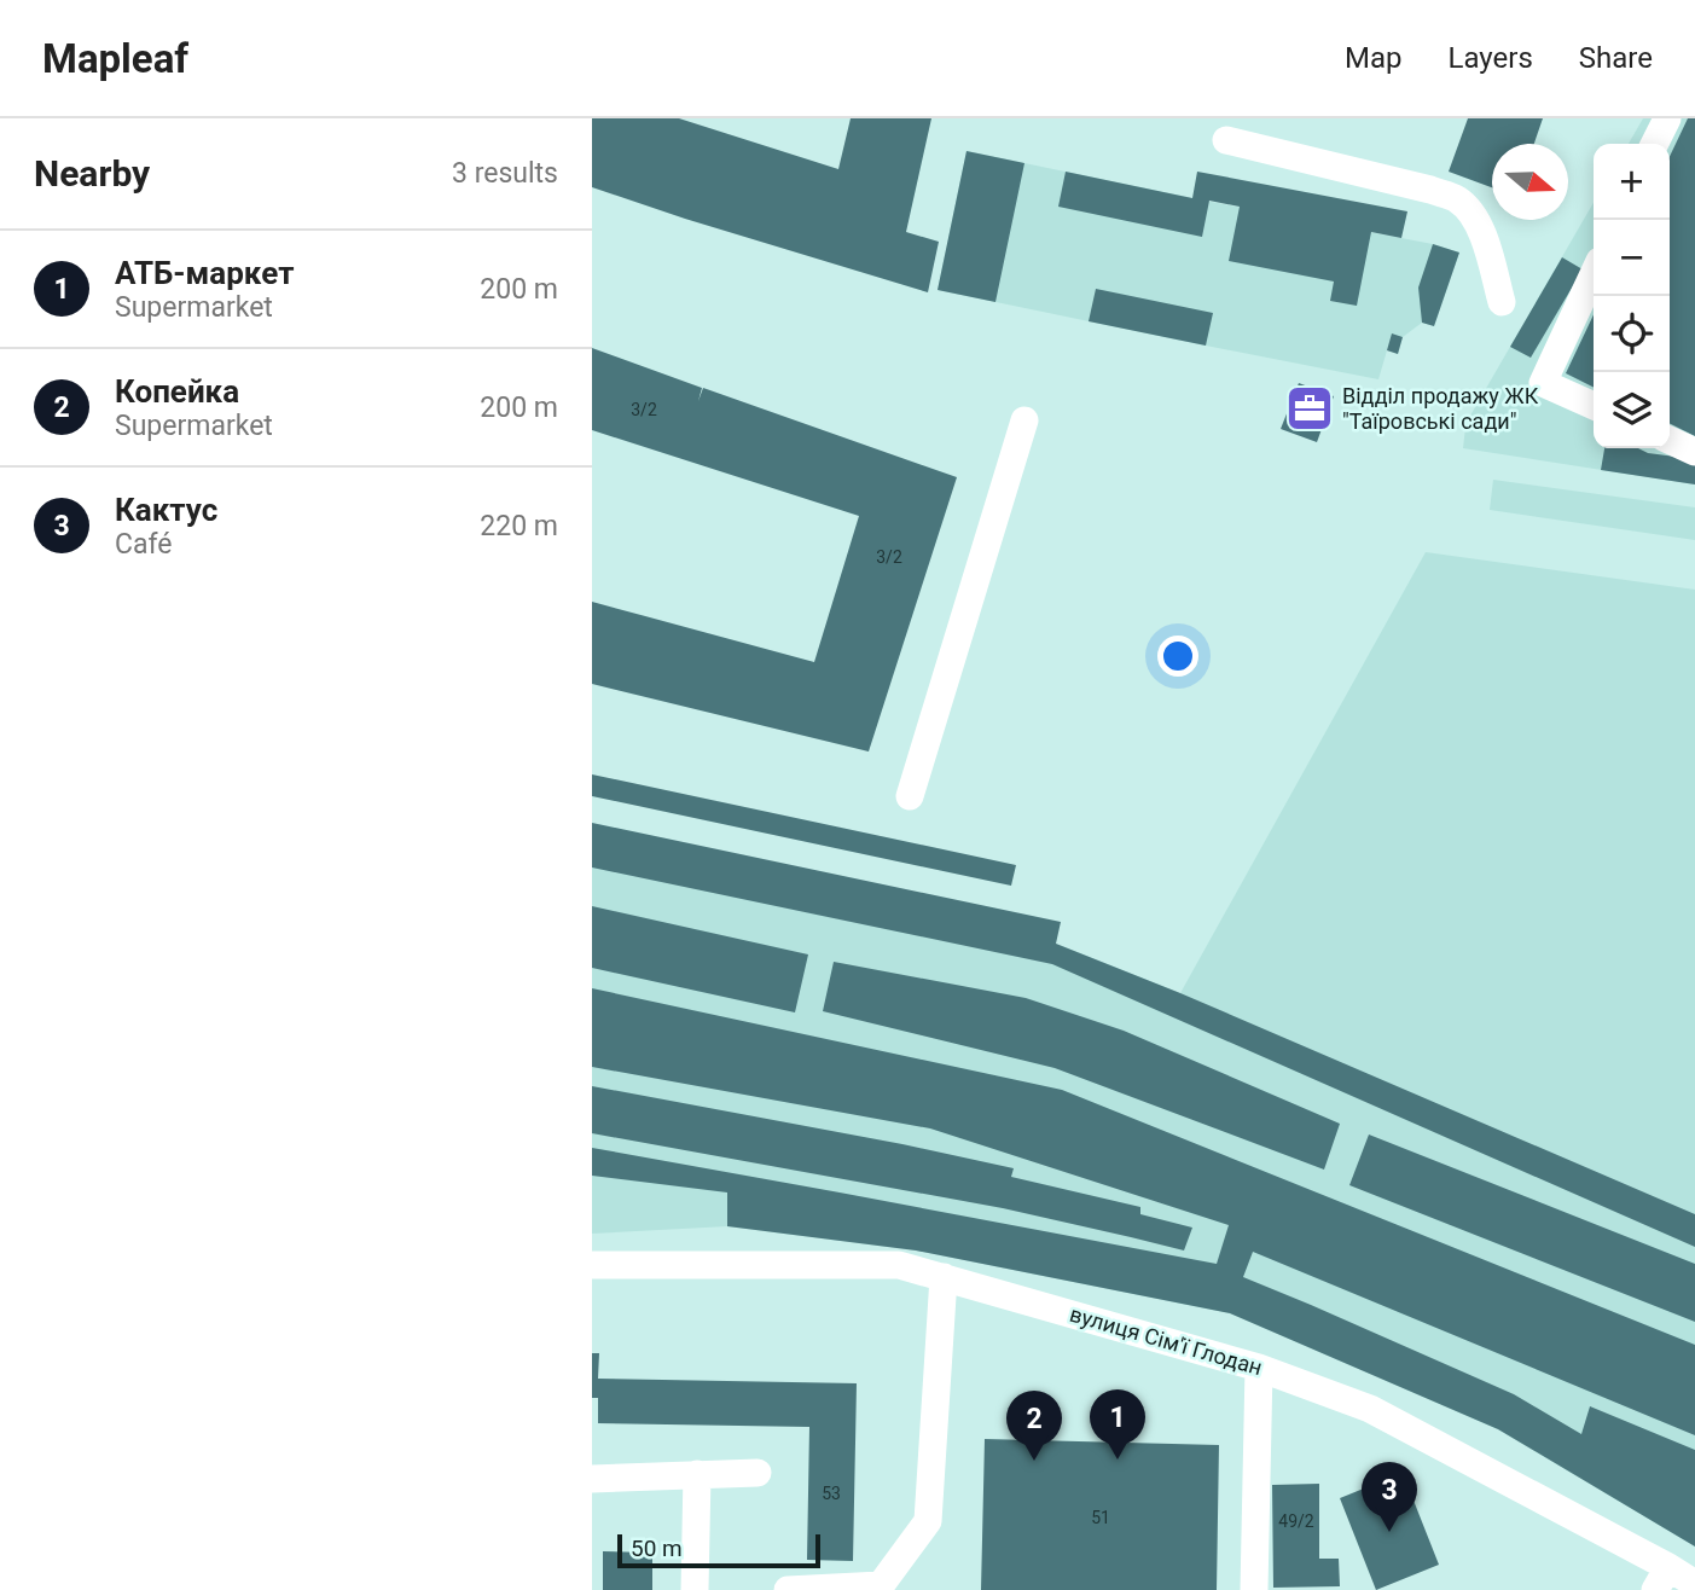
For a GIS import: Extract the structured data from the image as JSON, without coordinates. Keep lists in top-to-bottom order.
{
  "streets": {
    "street": ["вулиця Сім'ї Глодан"]
  },
  "places": {
    "office": ["Відділ продажу ЖК \"Таїровські сади\""]
  },
  "house_numbers": [
    "3/2",
    "3/2",
    "53",
    "51",
    "49/2"
  ],
  "scale_bar": "50 m",
  "north": "right",
  "page": {
    "header": "Mapleaf",
    "nav": ["Map", "Layers", "Share"],
    "heading": ["Nearby", "3 results"],
    "map_buttons": ["+", "−"],
    "list": [
      {
        "mark": "1",
        "name": "АТБ-маркет",
        "note": "Supermarket",
        "value": "200 m"
      },
      {
        "mark": "2",
        "name": "Копейка",
        "note": "Supermarket",
        "value": "200 m"
      },
      {
        "mark": "3",
        "name": "Кактус",
        "note": "Café",
        "value": "220 m"
      }
    ],
    "pins": ["1", "2", "3"],
    "scale": "50 m"
  }
}
